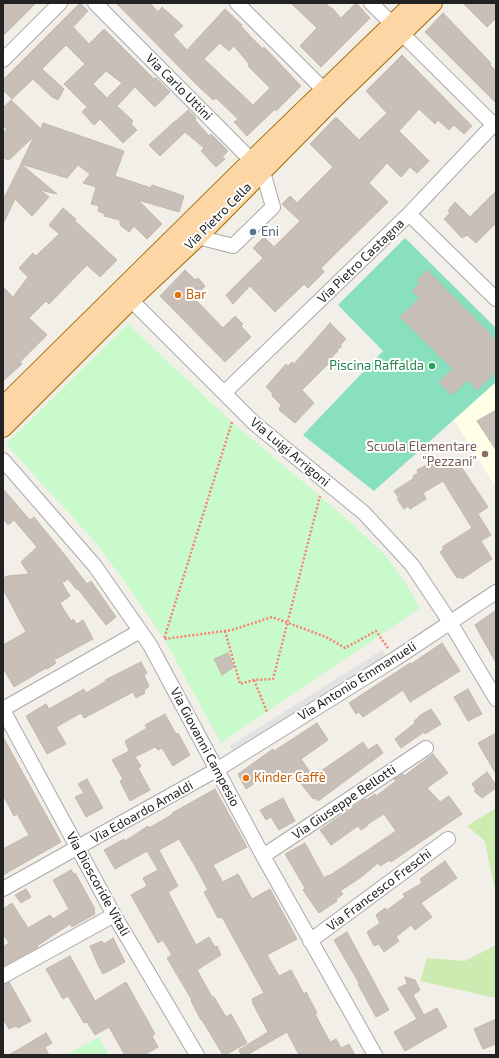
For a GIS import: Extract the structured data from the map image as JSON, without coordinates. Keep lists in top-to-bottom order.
{
  "streets": {
    "main road": ["Via Pietro Cella"],
    "street": [
      "Via Carlo Uttini",
      "Via Pietro Castagna",
      "Via Luigi Arrigoni",
      "Via Antonio Emmanueli",
      "Via Giovanni Campesio",
      "Via Giuseppe Bellotti",
      "Via Edoardo Amaldi",
      "Via Dioscoride Vitali",
      "Via Francesco Freschi"
    ]
  },
  "crossings": [
    ["Via Carlo Uttini", "Via Pietro Cella"],
    ["Via Pietro Cella", "Via Luigi Arrigoni"],
    ["Via Pietro Castagna", "Via Luigi Arrigoni"],
    ["Via Luigi Arrigoni", "Via Antonio Emmanueli"],
    ["Via Antonio Emmanueli", "Via Giovanni Campesio"],
    ["Via Antonio Emmanueli", "Via Edoardo Amaldi"],
    ["Via Giovanni Campesio", "Via Giuseppe Bellotti"],
    ["Via Giovanni Campesio", "Via Edoardo Amaldi"],
    ["Via Giovanni Campesio", "Via Francesco Freschi"],
    ["Via Edoardo Amaldi", "Via Dioscoride Vitali"]
  ],
  "places": [
    "Eni",
    "Bar",
    "Piscina Raffalda",
    "Scuola Elementare \"Pezzani\"",
    "Kinder Caffè"
  ]
}
